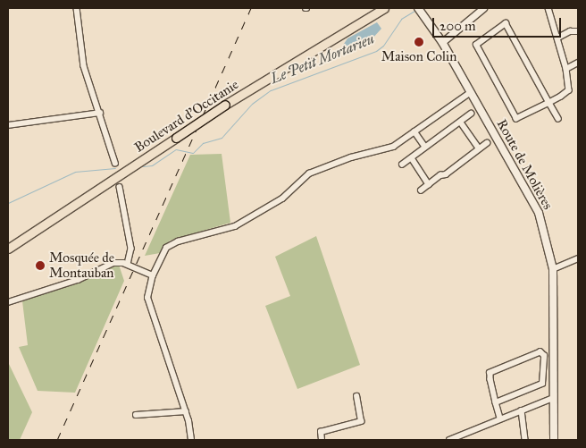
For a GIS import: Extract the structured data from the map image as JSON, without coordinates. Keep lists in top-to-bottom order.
{
  "streets": {
    "main road": ["Boulevard d'Occitanie", "Route de Molières"]
  },
  "water": ["Le Petit Mortarieu"],
  "places": ["Maison Colin", "Mosquée de Montauban"],
  "scale_bar": "200 m"
}
